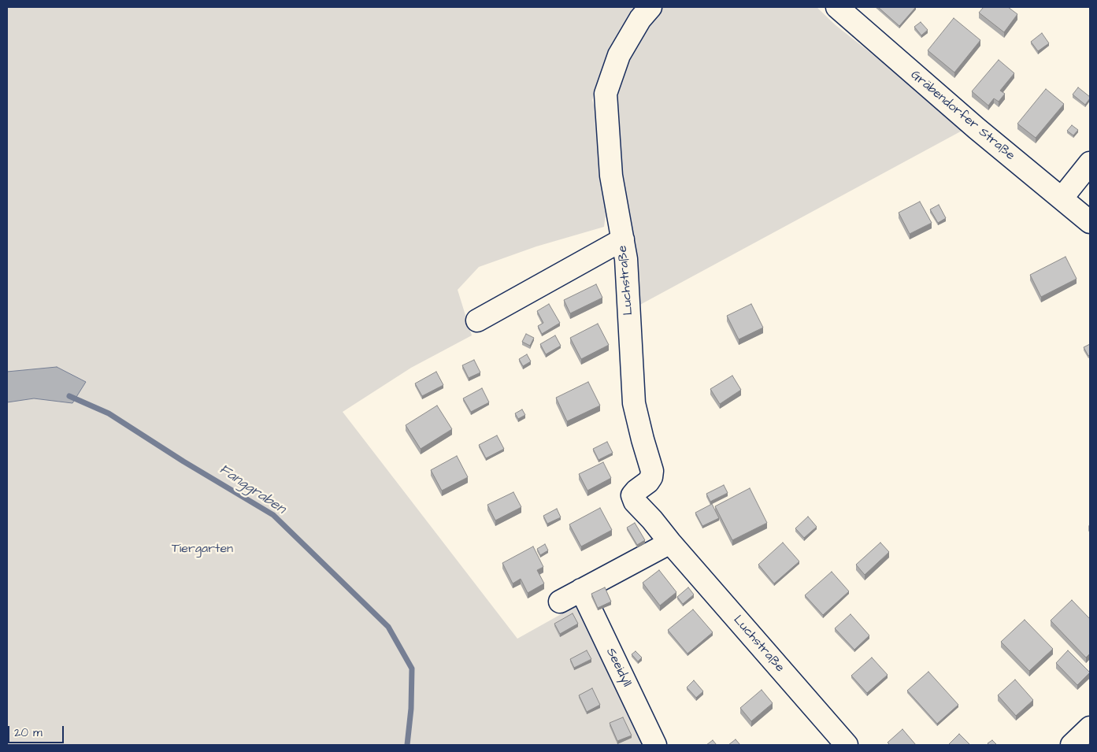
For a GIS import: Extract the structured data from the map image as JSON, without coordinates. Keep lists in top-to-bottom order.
{
  "streets": {
    "street": ["Gräbendorfer Straße", "Luchstraße", "Seeidyll"]
  },
  "water": ["Fanggraben"],
  "parks": ["Tiergarten"],
  "scale_bar": "20 m"
}
